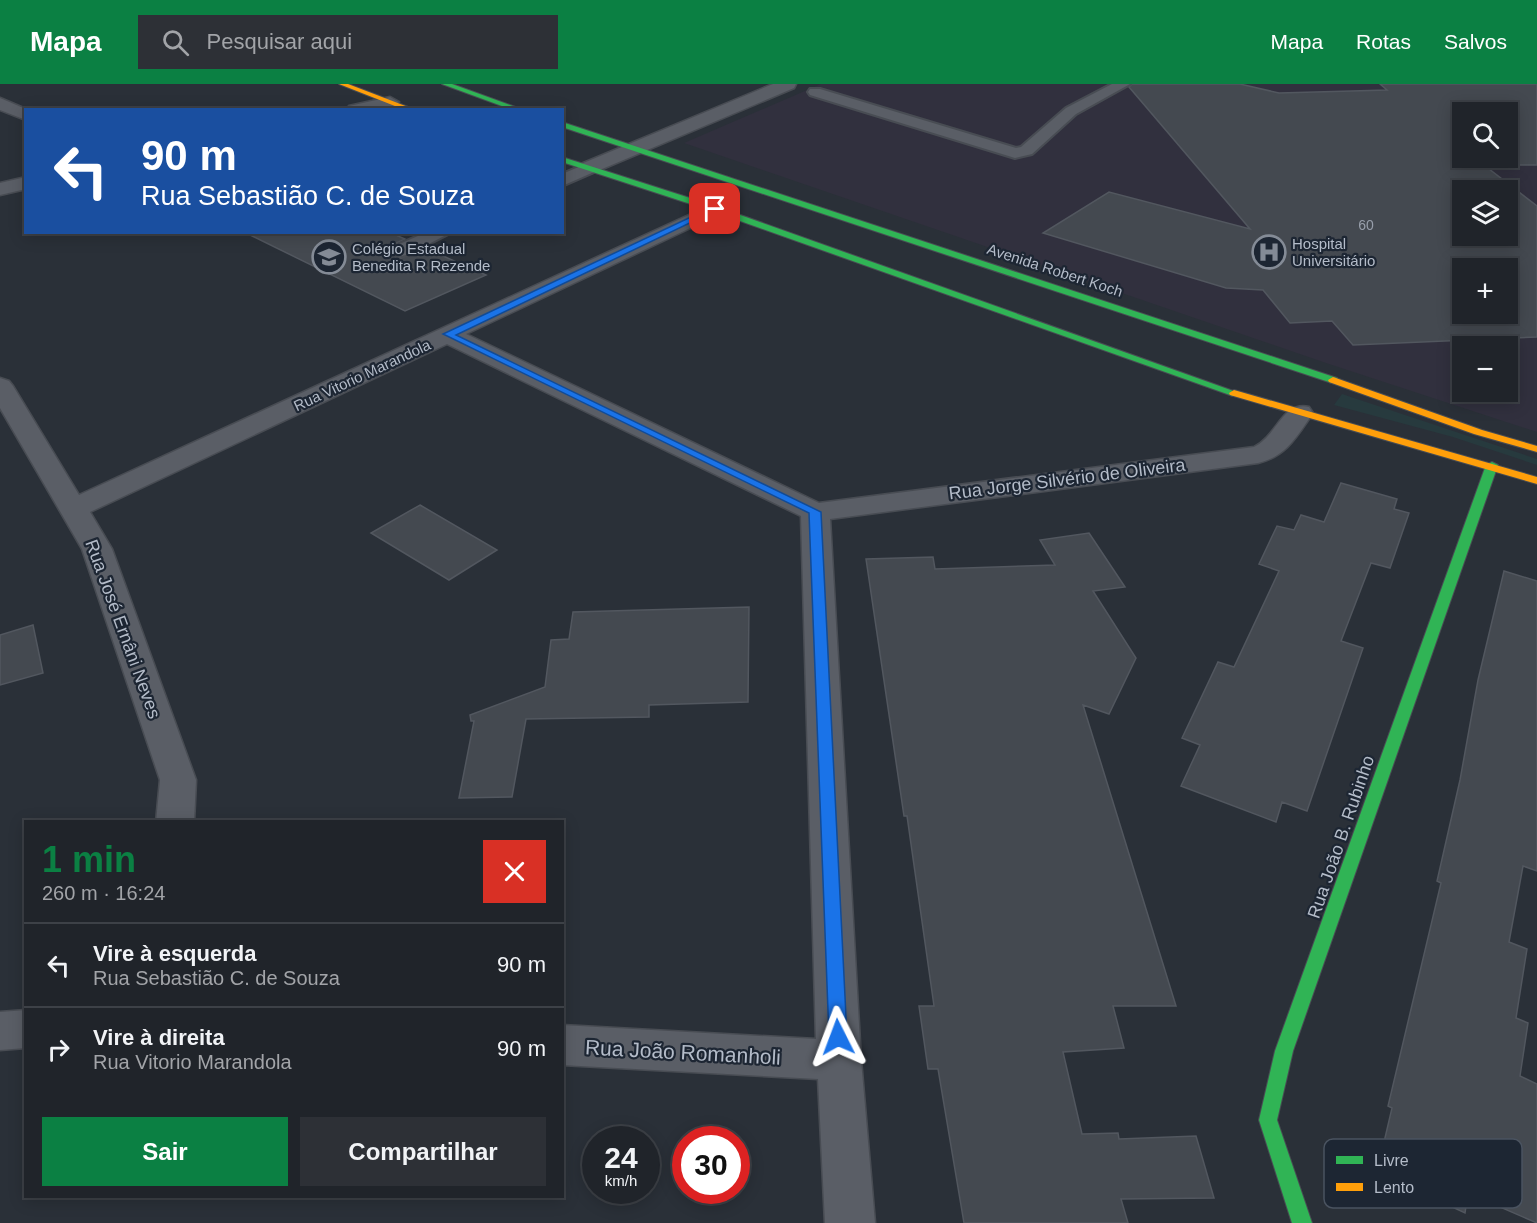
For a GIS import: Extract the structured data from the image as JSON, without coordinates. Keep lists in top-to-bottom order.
{
  "streets": {
    "main road": ["Avenida Robert Koch", "Rua João B. Rubinho"],
    "street": [
      "Rua Vitorio Marandola",
      "Rua Jorge Silvério de Oliveira",
      "Rua José Ernâni Neves",
      "Rua João Romanholi"
    ]
  },
  "crossings": [
    ["Rua Vitorio Marandola", "Rua José Ernâni Neves"]
  ],
  "places": {
    "hospital": ["Hospital Universitário"],
    "school or university": ["Colégio Estadual Benedita R Rezende"]
  },
  "house_numbers": ["60"],
  "legend": ["Livre", "Lento"],
  "page": {
    "header": "Mapa",
    "search": "Pesquisar aqui",
    "nav": ["Mapa", "Rotas", "Salvos"],
    "map_buttons": ["+", "−"],
    "turn": ["90 m", "Rua Sebastião C. de Souza"],
    "heading": ["1 min", "260 m · 16:24"],
    "list": [
      {
        "name": "Vire à esquerda",
        "note": "Rua Sebastião C. de Souza",
        "value": "90 m"
      },
      {
        "name": "Vire à direita",
        "note": "Rua Vitorio Marandola",
        "value": "90 m"
      }
    ],
    "buttons": ["Sair", "Compartilhar"],
    "speed": "24 km/h",
    "limit": "30"
  }
}
